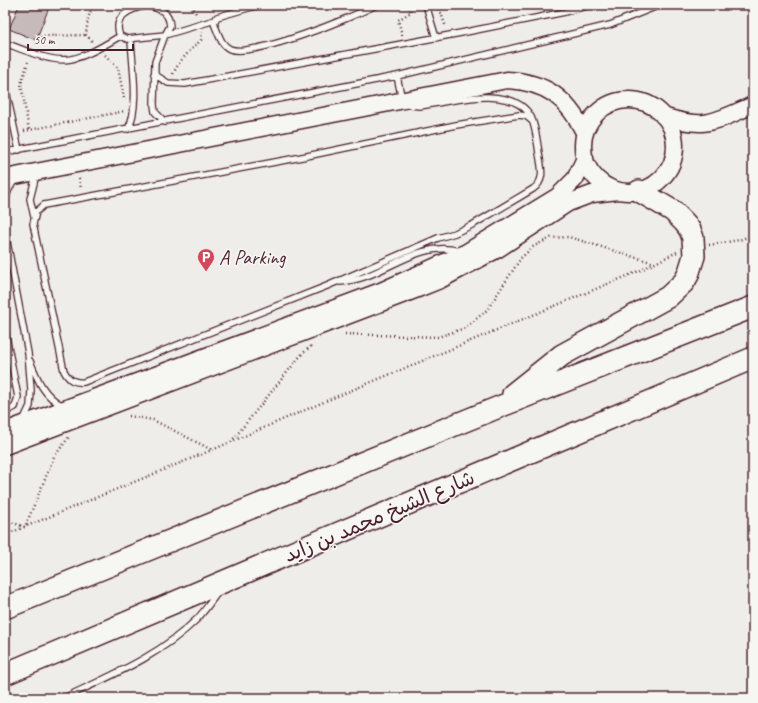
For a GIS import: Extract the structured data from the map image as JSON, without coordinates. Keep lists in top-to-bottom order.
{
  "streets": {
    "highway": ["شارع الشيخ محمد بن زايد"]
  },
  "places": {
    "parking": ["A Parking"]
  },
  "scale_bar": "50 m"
}
